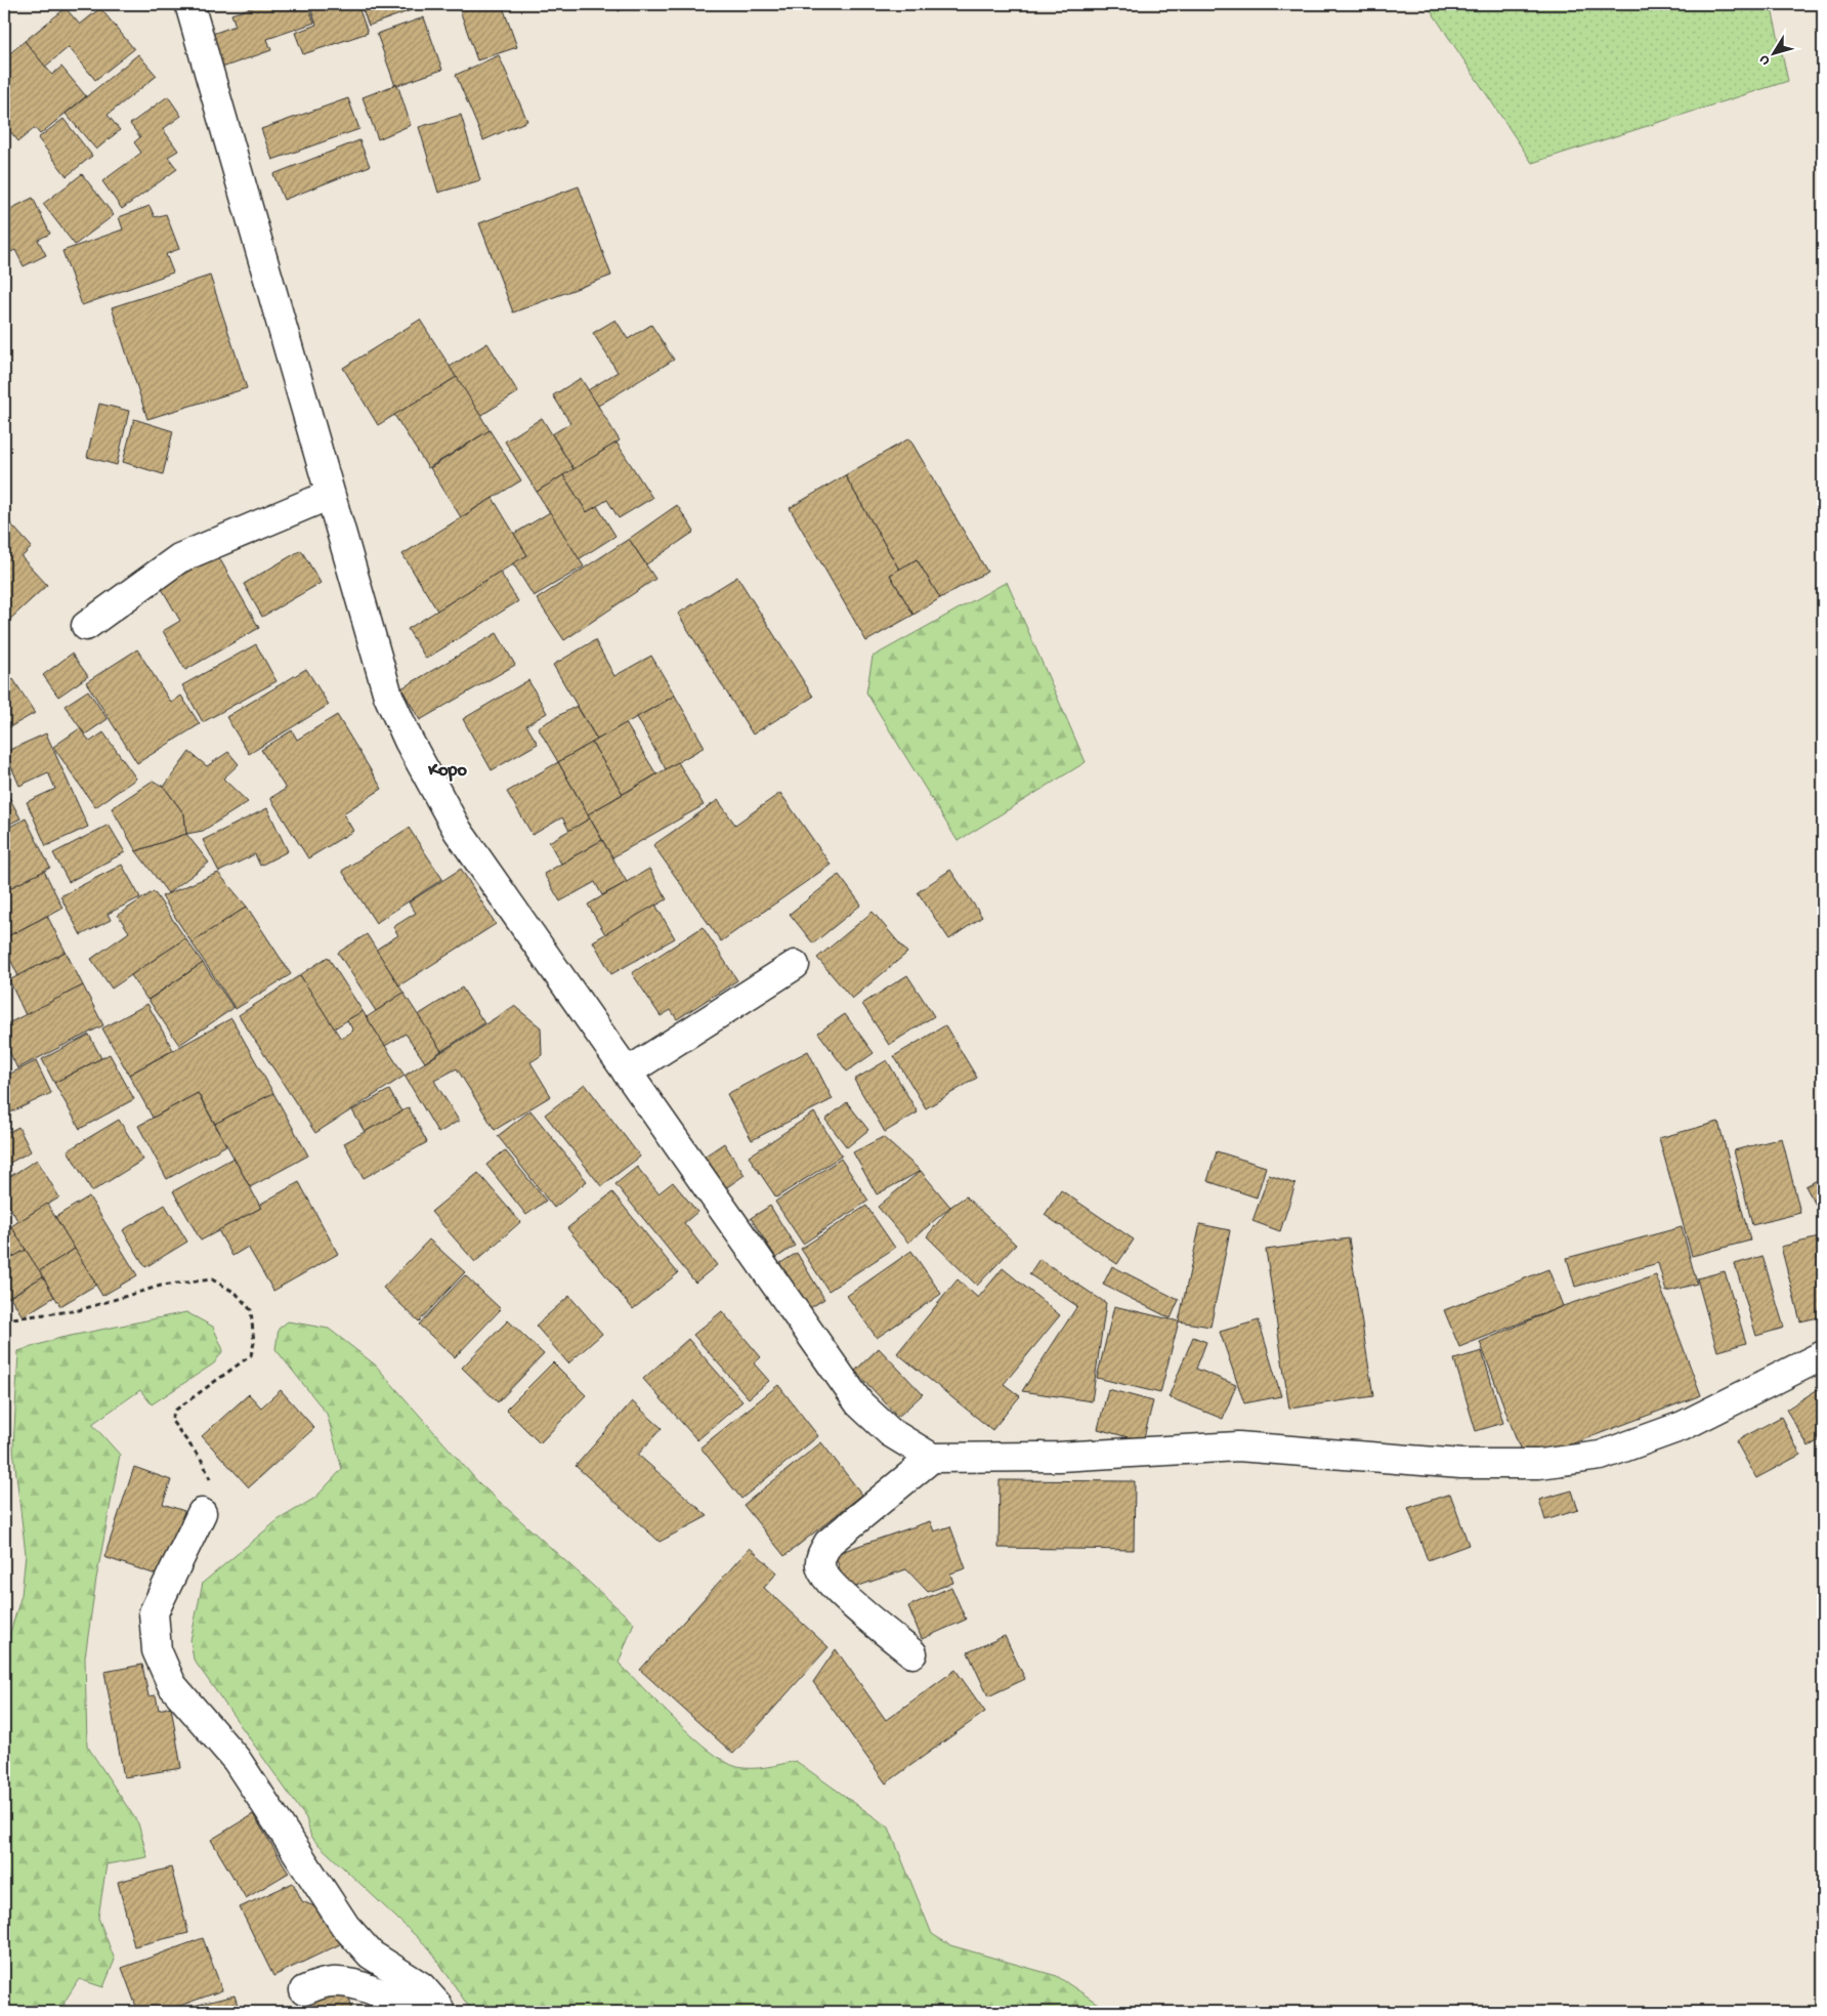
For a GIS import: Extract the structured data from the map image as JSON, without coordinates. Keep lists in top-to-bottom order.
{
  "districts": ["Kopo"],
  "north": "bottom left"
}
